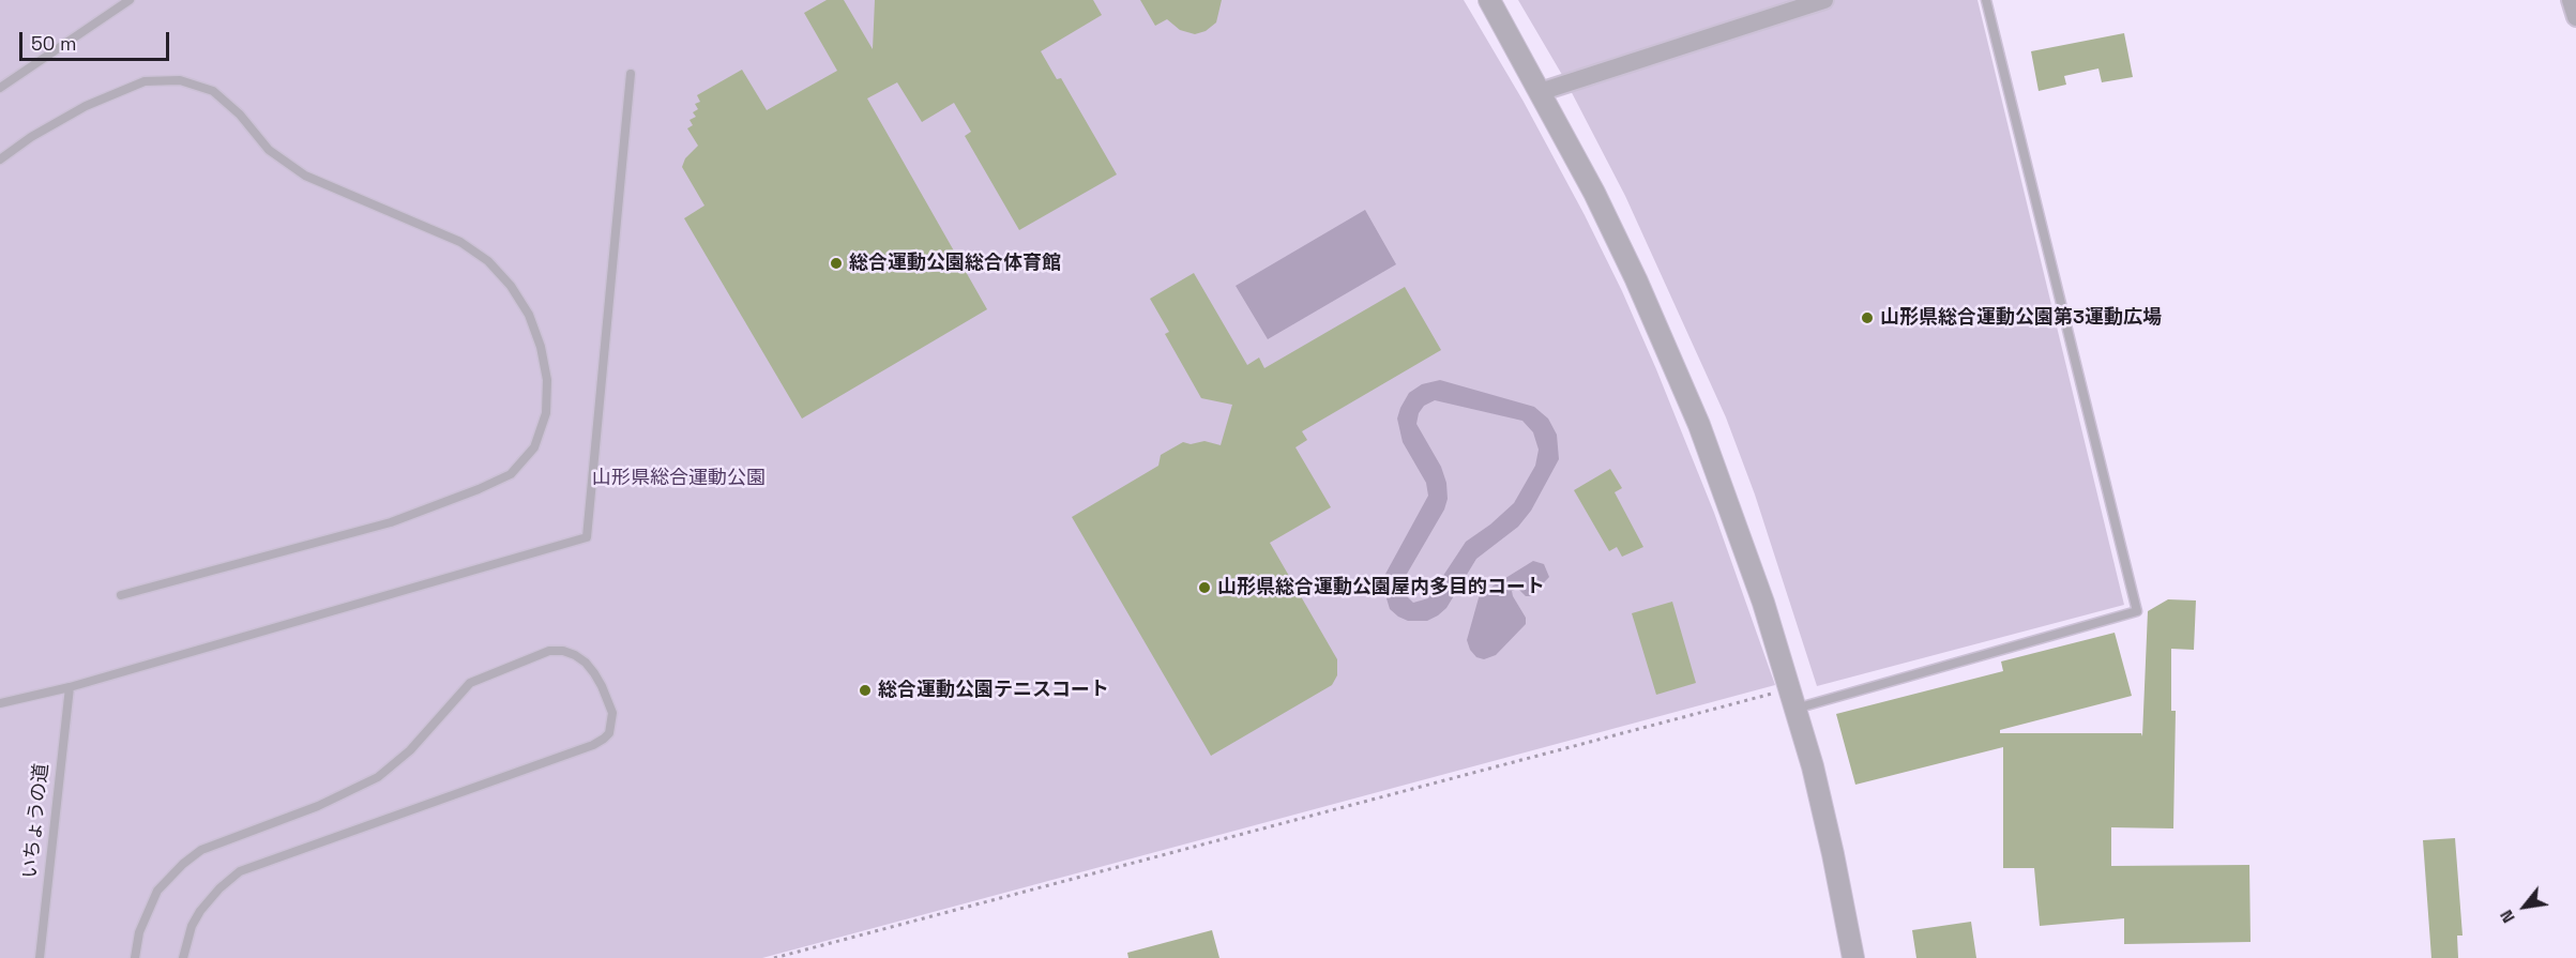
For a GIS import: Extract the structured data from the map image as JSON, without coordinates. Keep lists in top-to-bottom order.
{
  "streets": {
    "lane": ["いちょうの道"]
  },
  "parks": ["山形県総合運動公園"],
  "places": [
    "総合運動公園総合体育館",
    "山形県総合運動公園第3運動広場",
    "山形県総合運動公園屋内多目的コート",
    "総合運動公園テニスコート"
  ],
  "scale_bar": "50 m",
  "north": "bottom left"
}
